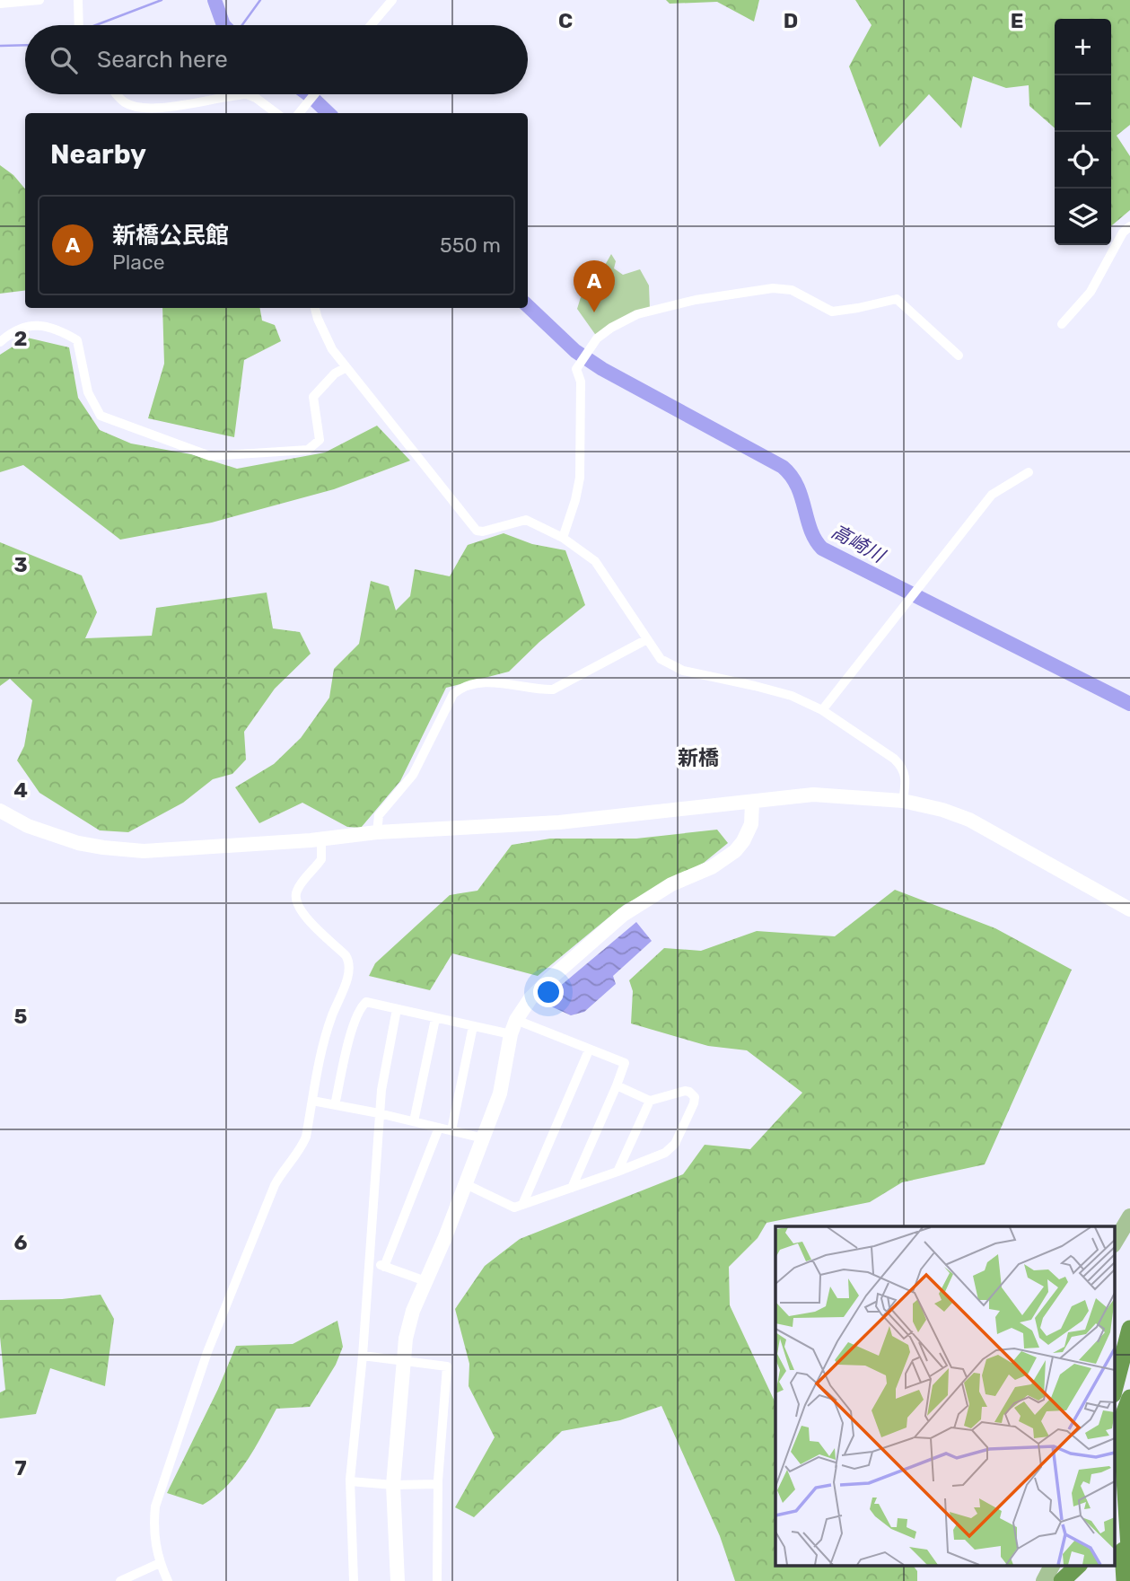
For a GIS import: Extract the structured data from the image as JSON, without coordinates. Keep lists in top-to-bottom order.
{
  "districts": ["新橋"],
  "water": ["高崎川"],
  "page": {
    "map_buttons": ["+", "−"],
    "search": "Search here",
    "heading": "Nearby",
    "list": [
      {
        "mark": "A",
        "name": "新橋公民館",
        "note": "Place",
        "value": "550 m"
      }
    ],
    "pins": "A"
  },
  "grid": {
    "columns": ["C", "D", "E"],
    "rows": [
      "2",
      "3",
      "4",
      "5",
      "6",
      "7"
    ]
  }
}
